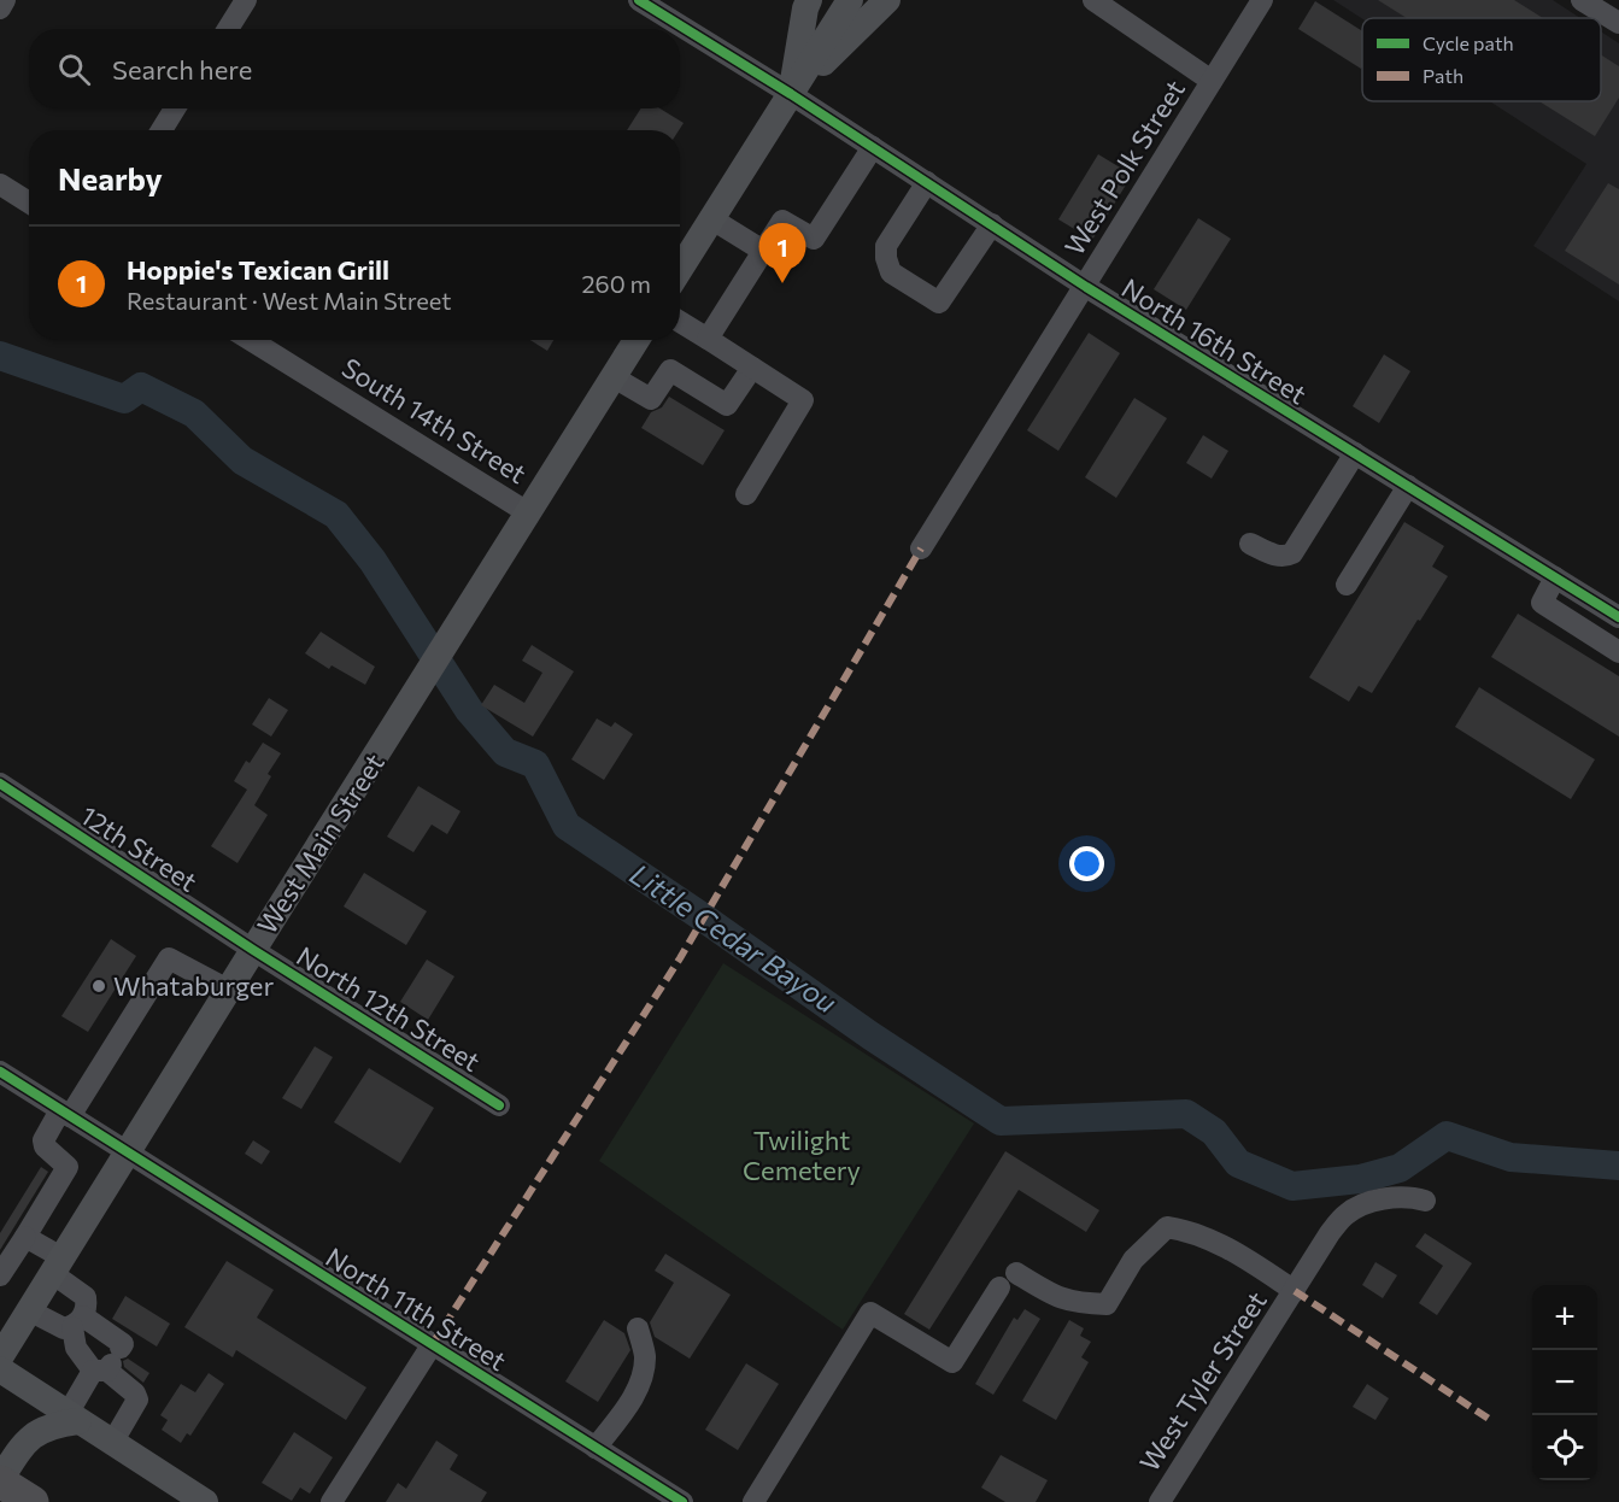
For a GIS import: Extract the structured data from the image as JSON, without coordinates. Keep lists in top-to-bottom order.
{
  "streets": {
    "main road": ["West Main Street"],
    "street": [
      "West Polk Street",
      "North 16th Street",
      "South 14th Street",
      "12th Street",
      "North 12th Street",
      "North 11th Street",
      "West Tyler Street"
    ]
  },
  "crossings": [
    ["West Polk Street", "North 16th Street"],
    ["South 14th Street", "West Main Street"],
    ["West Main Street", "12th Street"],
    ["West Main Street", "North 12th Street"],
    ["West Main Street", "North 11th Street"],
    ["12th Street", "North 12th Street"]
  ],
  "water": ["Little Cedar Bayou"],
  "parks": ["Twilight Cemetery"],
  "places": ["Whataburger"],
  "legend": ["Cycle path", "Path"],
  "page": {
    "search": "Search here",
    "heading": "Nearby",
    "pins": "1",
    "list": [
      {
        "mark": "1",
        "name": "Hoppie's Texican Grill",
        "note": "Restaurant · West Main Street",
        "value": "260 m"
      }
    ],
    "map_buttons": ["+", "−"]
  }
}
